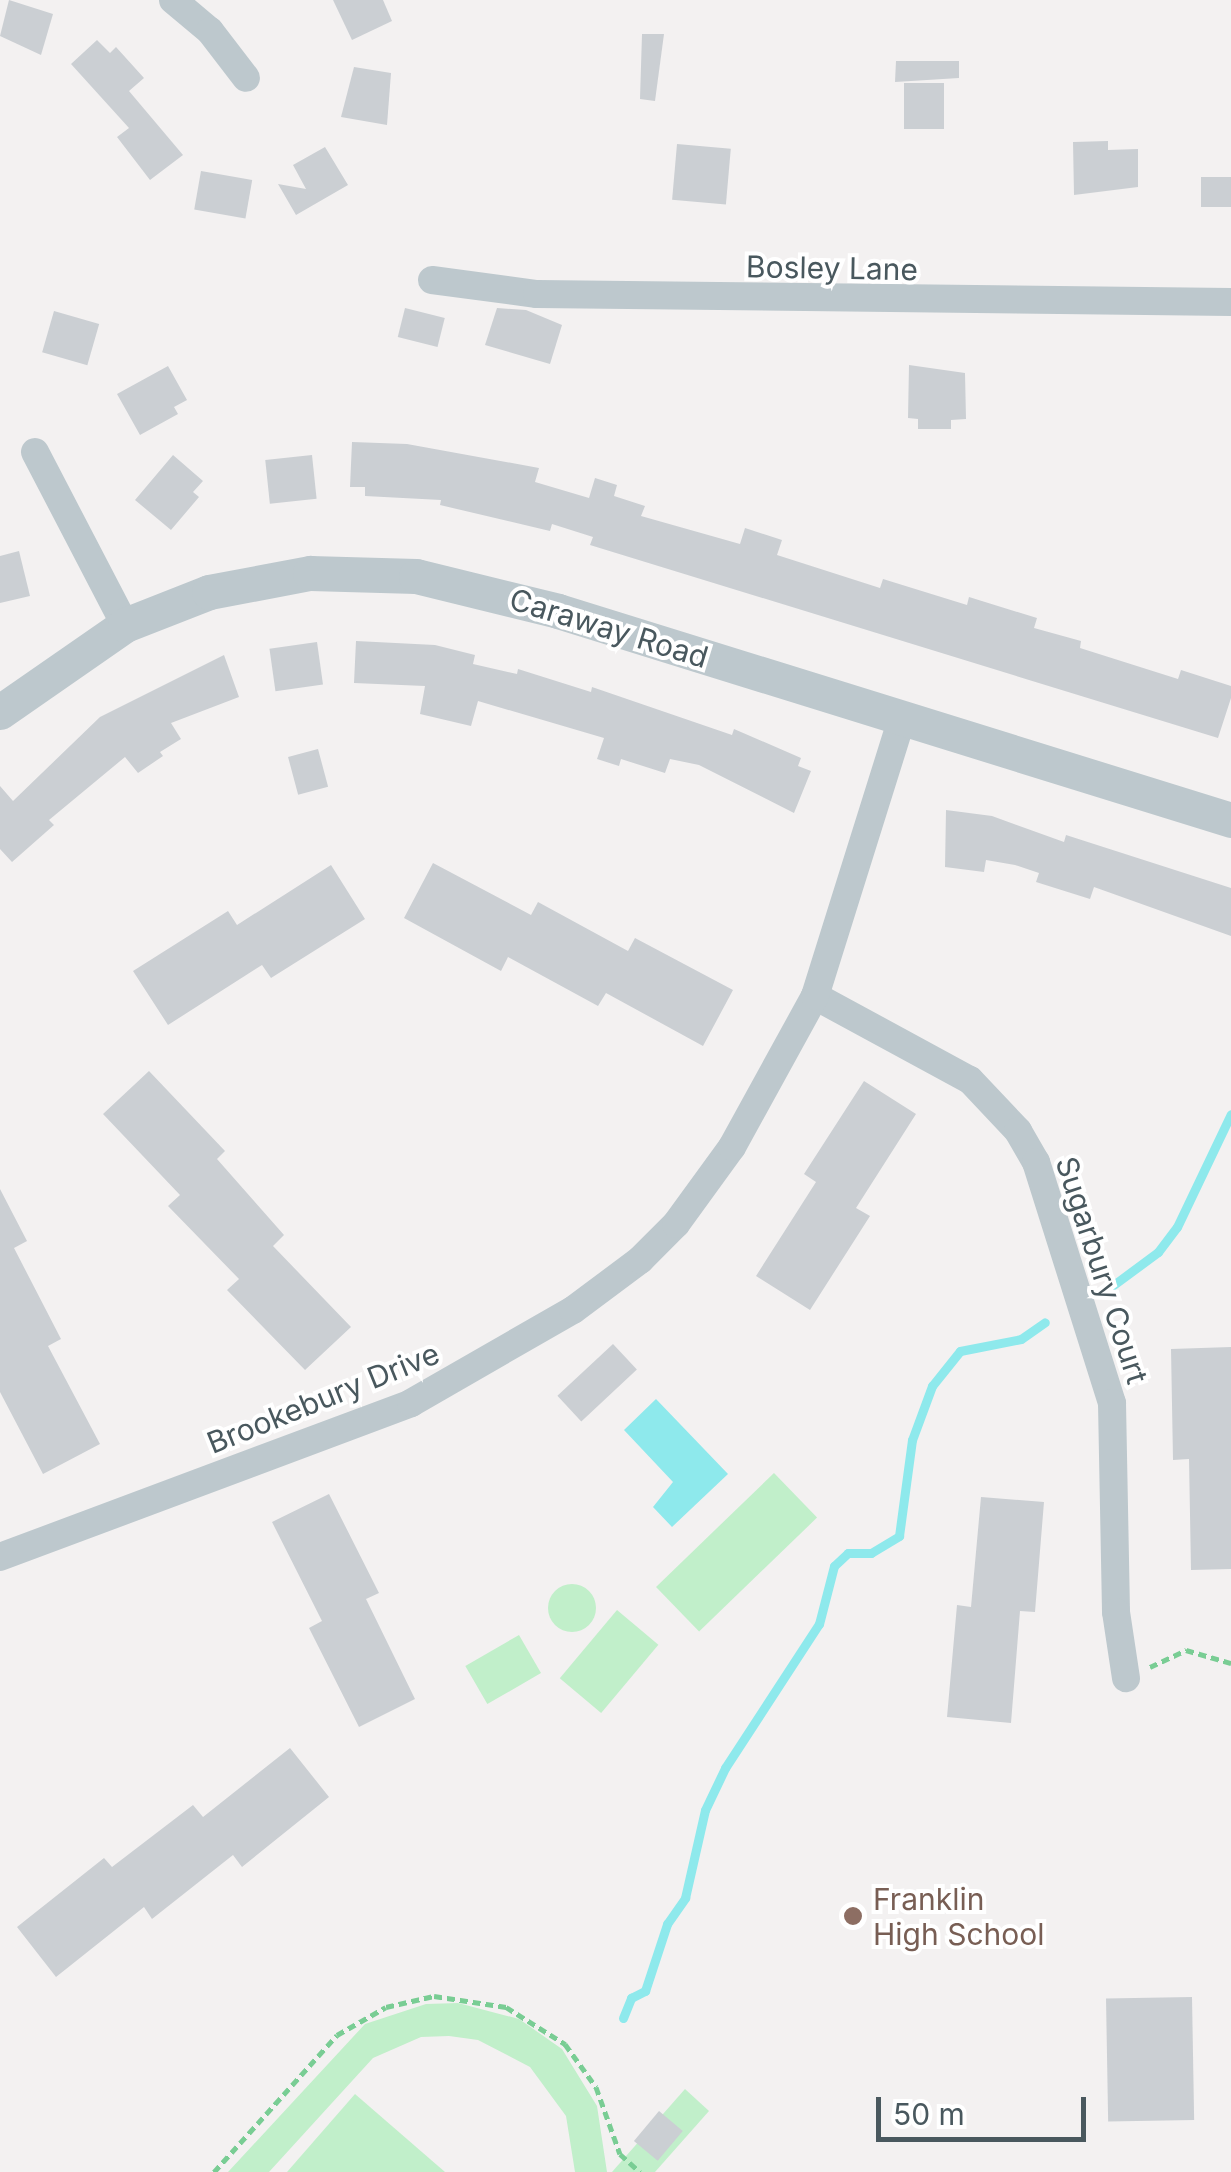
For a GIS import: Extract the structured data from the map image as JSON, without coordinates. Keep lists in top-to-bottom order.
{
  "streets": {
    "street": [
      "Bosley Lane",
      "Caraway Road",
      "Sugarbury Court",
      "Brookebury Drive"
    ]
  },
  "crossings": [
    ["Caraway Road", "Brookebury Drive"],
    ["Sugarbury Court", "Brookebury Drive"]
  ],
  "places": ["Franklin High School"],
  "scale_bar": "50 m"
}
